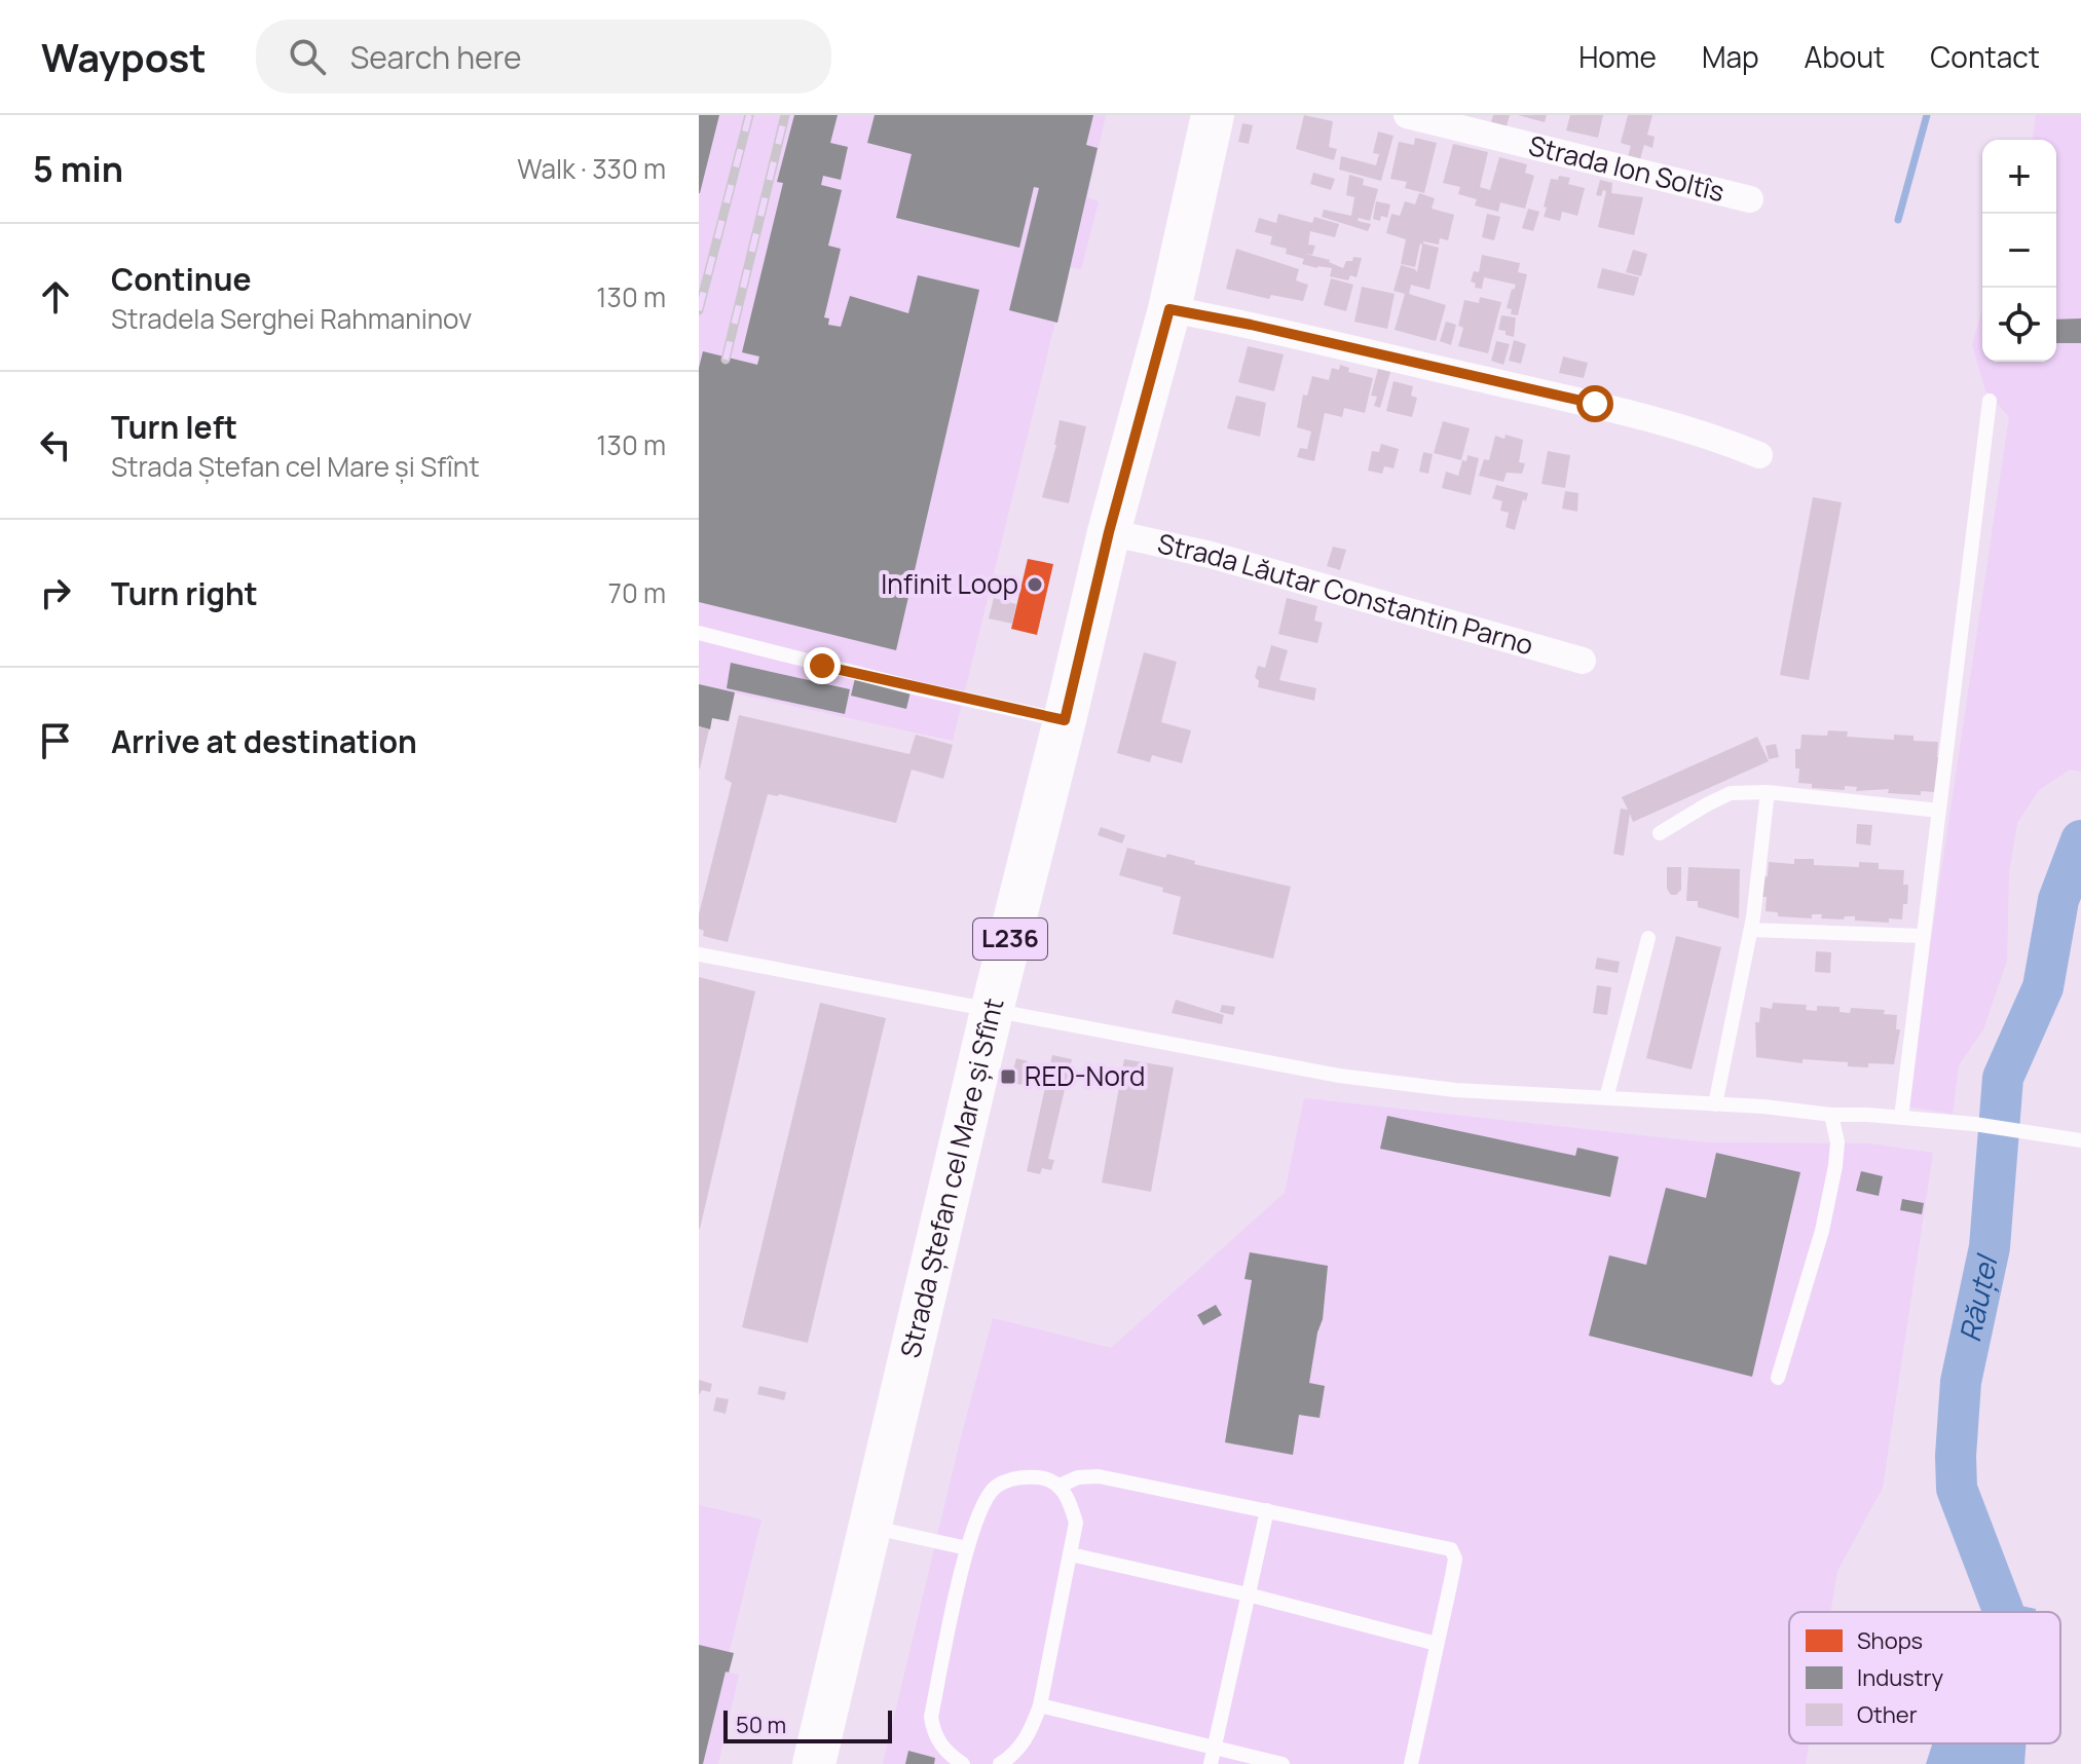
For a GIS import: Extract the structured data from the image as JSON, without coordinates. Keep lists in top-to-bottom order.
{
  "streets": {
    "main road": ["L236", "Strada Ștefan cel Mare și Sfînt"],
    "street": ["Strada Ion Soltîs", "Strada Lăutar Constantin Parno"]
  },
  "crossings": [
    ["Strada Lăutar Constantin Parno", "Strada Ștefan cel Mare și Sfînt"]
  ],
  "water": ["Răuțel"],
  "places": {
    "other": ["Infinit Loop"],
    "transit": ["RED-Nord"]
  },
  "legend": ["Shops", "Industry", "Other"],
  "scale_bar": "50 m",
  "page": {
    "header": "Waypost",
    "search": "Search here",
    "nav": [
      "Home",
      "Map",
      "About",
      "Contact"
    ],
    "heading": ["5 min", "Walk · 330 m"],
    "map_buttons": ["+", "−"],
    "list": [
      ["Continue", "Stradela Serghei Rahmaninov", "130 m"],
      ["Turn left", "Strada Ștefan cel Mare și Sfînt", "130 m"],
      ["Turn right", "70 m"],
      "Arrive at destination"
    ],
    "scale": "50 m"
  }
}
